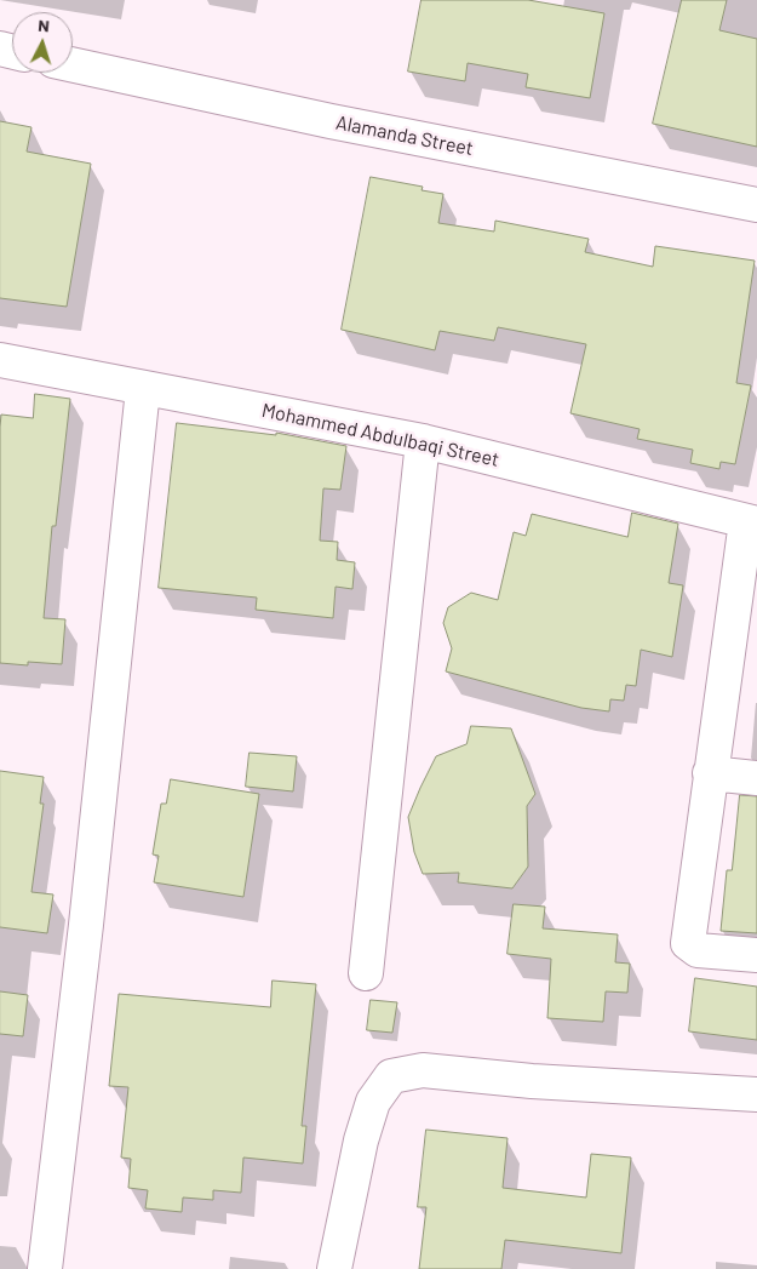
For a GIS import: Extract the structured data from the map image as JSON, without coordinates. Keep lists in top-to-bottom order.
{
  "streets": {
    "street": ["Alamanda Street", "Mohammed Abdulbaqi Street"]
  },
  "north": "top"
}
